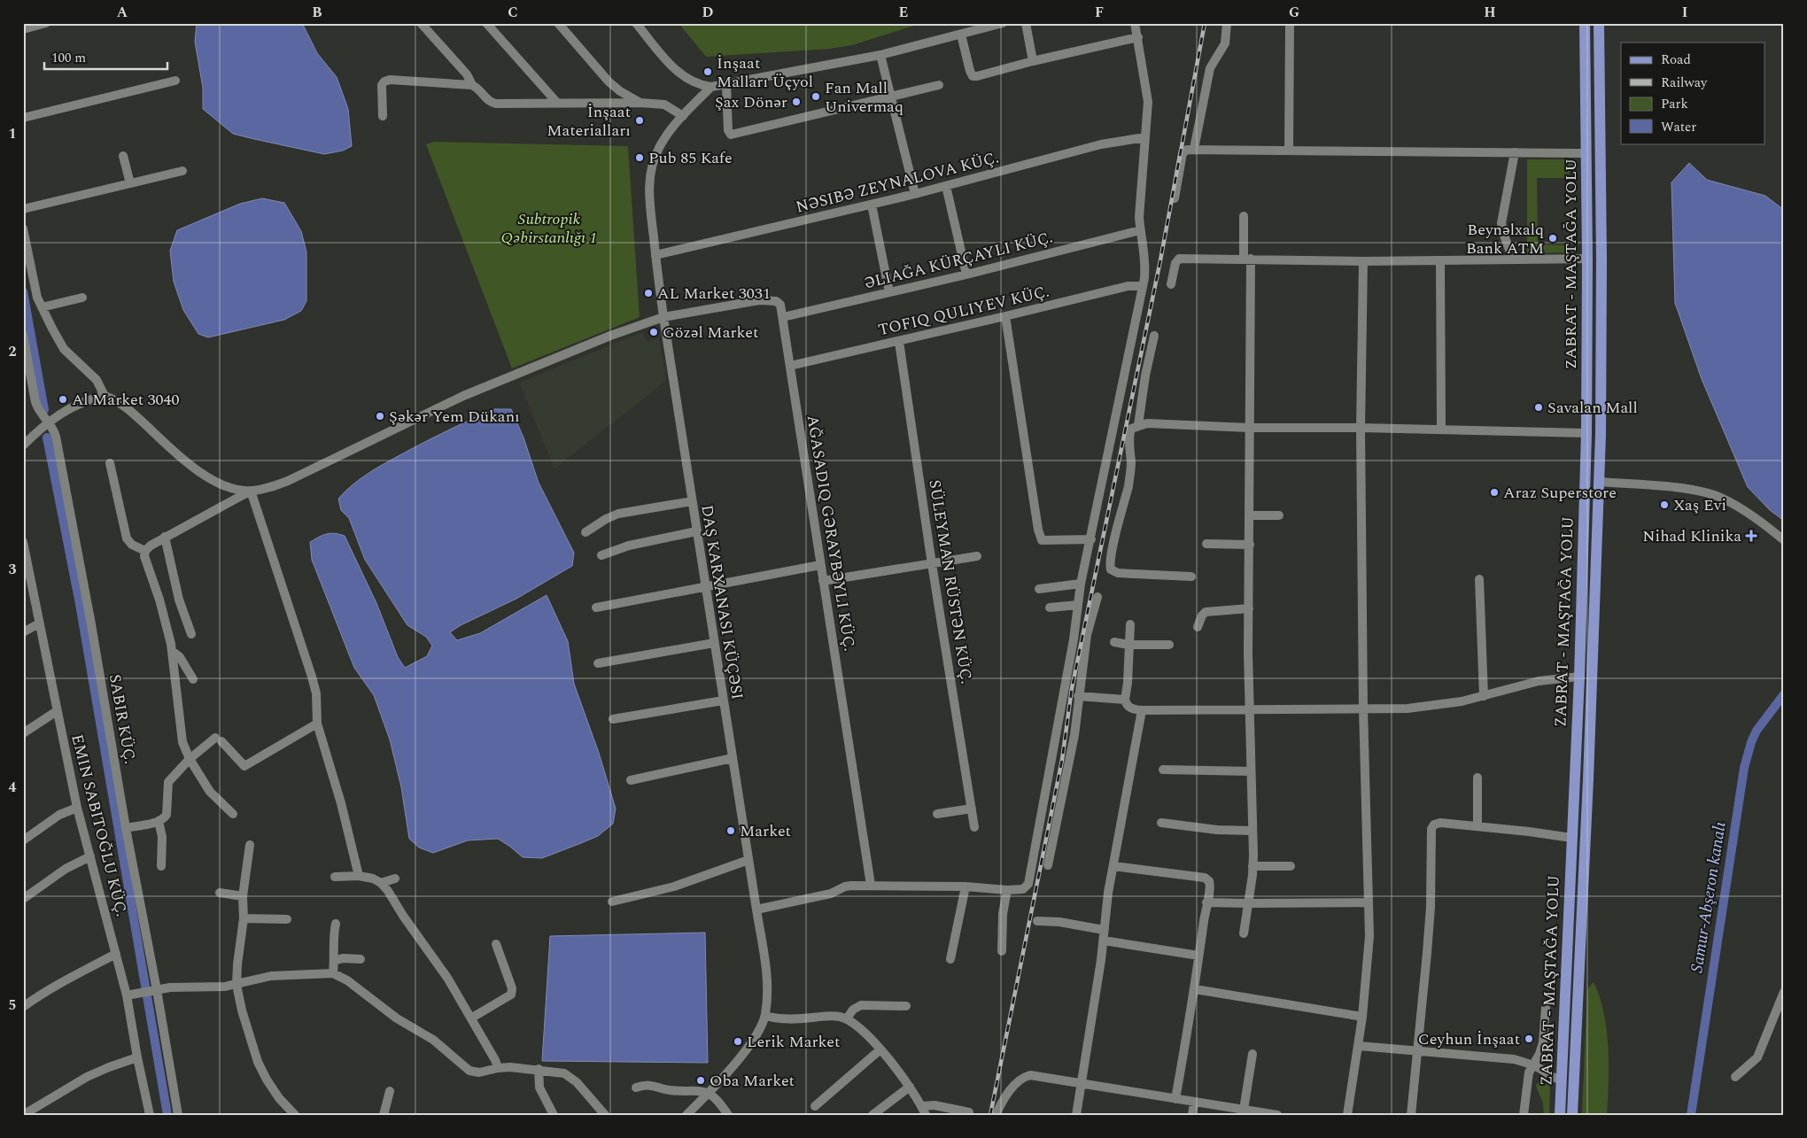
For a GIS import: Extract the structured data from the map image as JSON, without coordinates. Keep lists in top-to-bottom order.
{
  "streets": {
    "main road": ["ZABRAT - MAŞTAĞA YOLU"],
    "street": [
      "NƏSIBƏ ZEYNALOVA KÜÇ.",
      "TOFIQ QULIYEV KÜÇ.",
      "SÜLEYMAN RÜSTƏN KÜÇ.",
      "SABIR KÜÇ.",
      "EMIN SABITOĞLU KÜÇ."
    ]
  },
  "crossings": [
    ["TOFIQ QULIYEV KÜÇ.", "SÜLEYMAN RÜSTƏN KÜÇ."]
  ],
  "water": ["Samur-Abşeron kanalı"],
  "parks": ["Subtropik Qəbirstanlığı 1"],
  "places": {
    "other": [
      "İnşaat Malları Üçyol",
      "Fan Mall Univermaq",
      "Şax Dönər",
      "İnşaat Materialları",
      "Pub 85 Kafe",
      "Beynəlxalq Bank ATM",
      "AL Market 3031",
      "Gözəl Market",
      "Al Market 3040",
      "Savalan Mall",
      "Şəkər Yem Dükanı",
      "Araz Superstore",
      "Xaş Evi",
      "Market",
      "Ceyhun İnşaat",
      "Lerik Market",
      "Oba Market"
    ],
    "health": ["Nihad Klinika"]
  },
  "legend": [
    "Road",
    "Railway",
    "Park",
    "Water"
  ],
  "scale_bar": "100 m",
  "grid": {
    "columns": [
      "A",
      "B",
      "C",
      "D",
      "E",
      "F",
      "G",
      "H",
      "I"
    ],
    "rows": [
      "1",
      "2",
      "3",
      "4",
      "5"
    ]
  }
}
